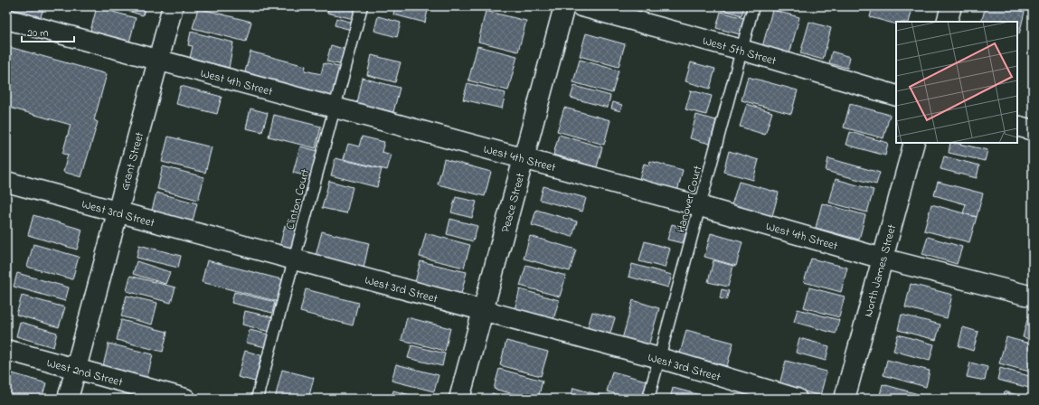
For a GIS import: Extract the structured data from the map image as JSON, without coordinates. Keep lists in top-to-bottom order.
{
  "streets": {
    "street": [
      "West 5th Street",
      "West 4th Street",
      "Grant Street",
      "Peace Street",
      "West 3rd Street",
      "North James Street",
      "West 2nd Street"
    ],
    "lane": ["Clinton Court", "Hanover Court"]
  },
  "crossings": [
    ["West 5th Street", "Hanover Court"],
    ["West 4th Street", "Grant Street"],
    ["West 4th Street", "Clinton Court"],
    ["West 4th Street", "Hanover Court"],
    ["West 4th Street", "Peace Street"],
    ["West 4th Street", "North James Street"],
    ["Grant Street", "West 3rd Street"],
    ["Grant Street", "West 2nd Street"],
    ["Clinton Court", "West 3rd Street"],
    ["Hanover Court", "West 3rd Street"],
    ["Peace Street", "West 3rd Street"]
  ],
  "scale_bar": "20 m"
}
